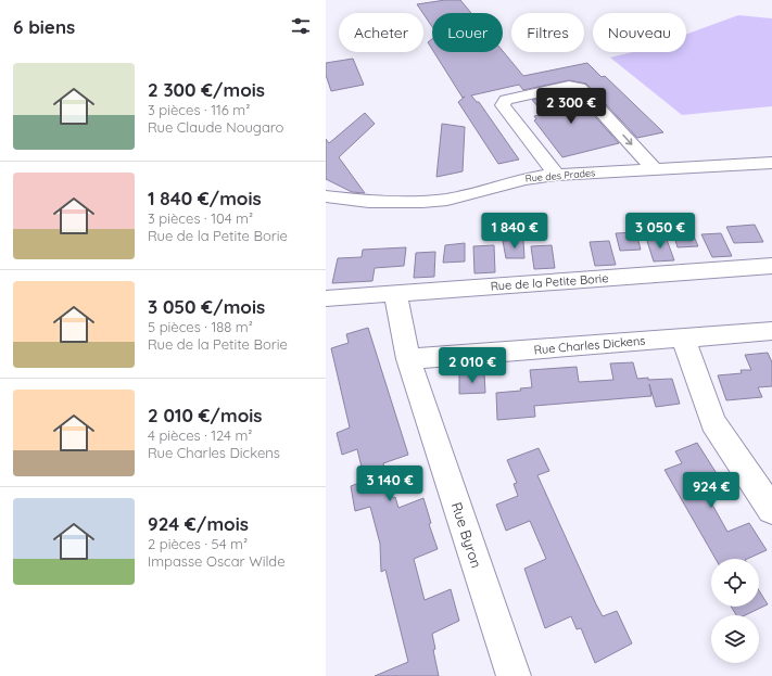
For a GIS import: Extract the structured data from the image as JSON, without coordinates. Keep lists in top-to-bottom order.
{
  "streets": {
    "street": [
      "Rue des Prades",
      "Rue de la Petite Borie",
      "Rue Charles Dickens",
      "Rue Byron"
    ]
  },
  "crossings": [
    ["Rue de la Petite Borie", "Rue Byron"],
    ["Rue Charles Dickens", "Rue Byron"]
  ],
  "page": {
    "heading": "6 biens",
    "chip": [
      "Acheter",
      "Louer",
      "Filtres",
      "Nouveau"
    ],
    "list": [
      {
        "name": "2 300 €/mois",
        "note": "3 pièces · 116 m² · Rue Claude Nougaro"
      },
      {
        "name": "1 840 €/mois",
        "note": "3 pièces · 104 m² · Rue de la Petite Borie"
      },
      {
        "name": "3 050 €/mois",
        "note": "5 pièces · 188 m² · Rue de la Petite Borie"
      },
      {
        "name": "2 010 €/mois",
        "note": "4 pièces · 124 m² · Rue Charles Dickens"
      },
      {
        "name": "924 €/mois",
        "note": "2 pièces · 54 m² · Impasse Oscar Wilde"
      }
    ],
    "price": [
      "2 300 €",
      "1 840 €",
      "3 050 €",
      "2 010 €",
      "3 140 €",
      "924 €"
    ]
  }
}
